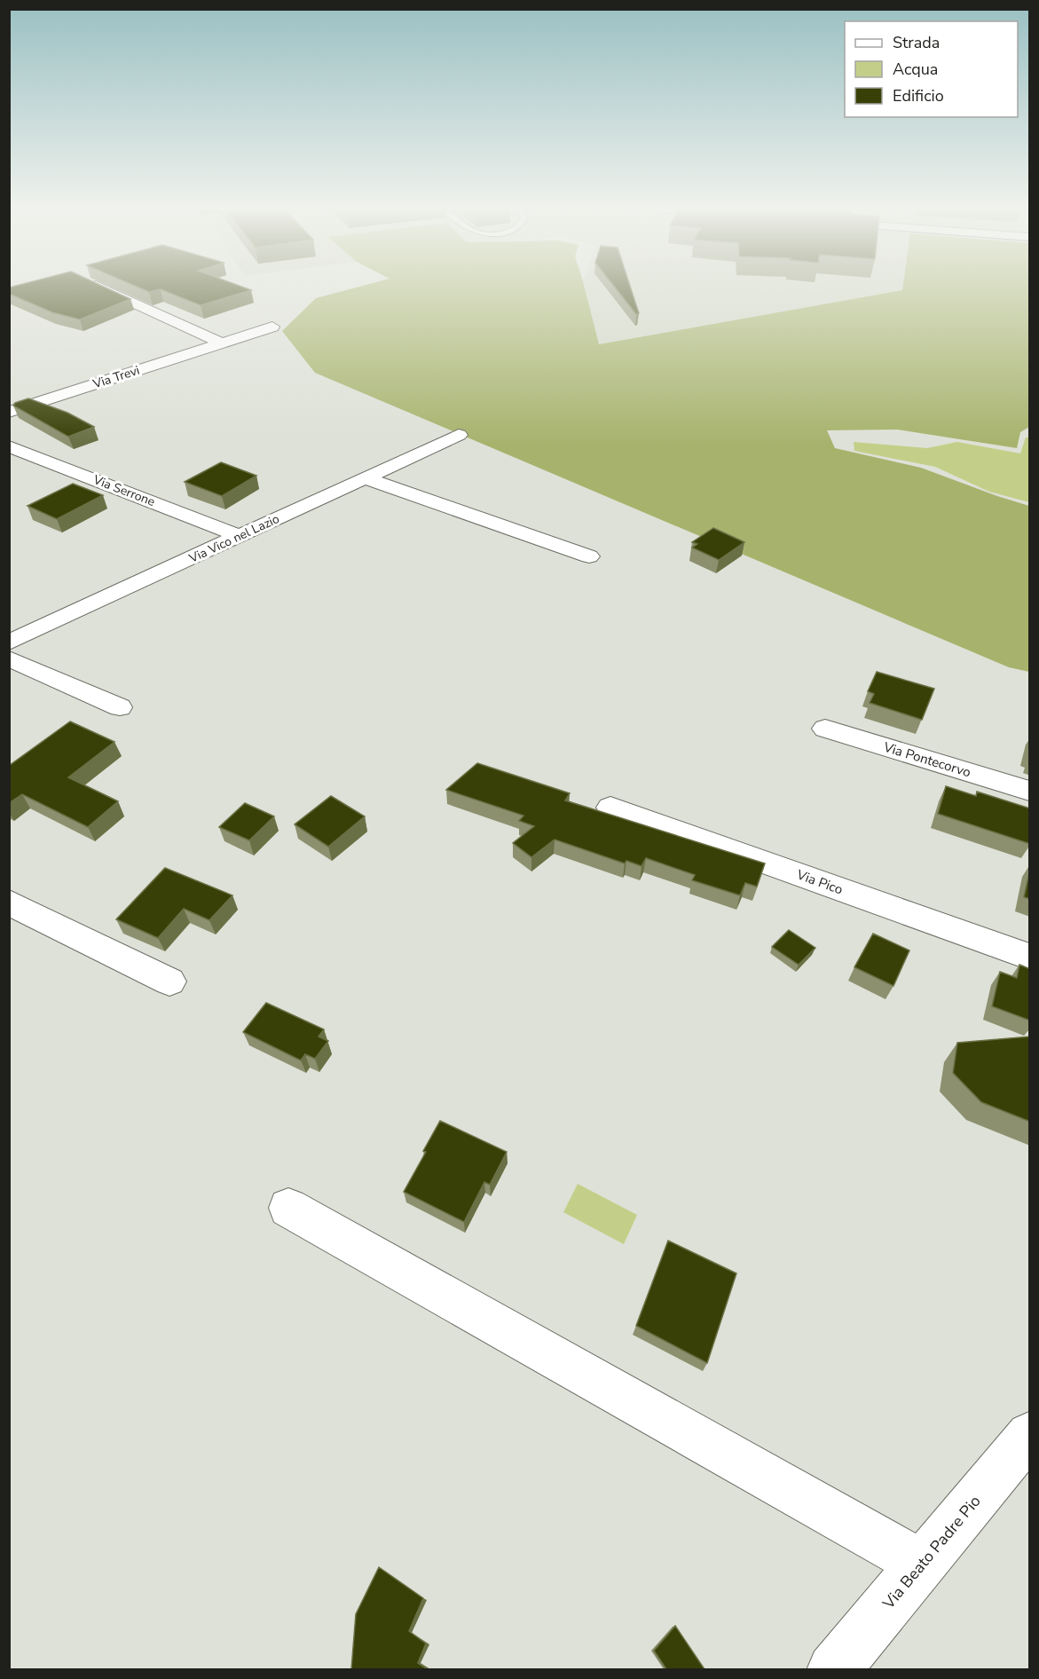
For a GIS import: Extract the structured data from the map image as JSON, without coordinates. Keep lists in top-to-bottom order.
{
  "streets": {
    "street": [
      "Via Trevi",
      "Via Serrone",
      "Via Vico nel Lazio",
      "Via Pontecorvo",
      "Via Pico",
      "Via Beato Padre Pio"
    ]
  },
  "crossings": [
    ["Via Serrone", "Via Vico nel Lazio"]
  ],
  "legend": ["Strada", "Acqua", "Edificio"]
}
